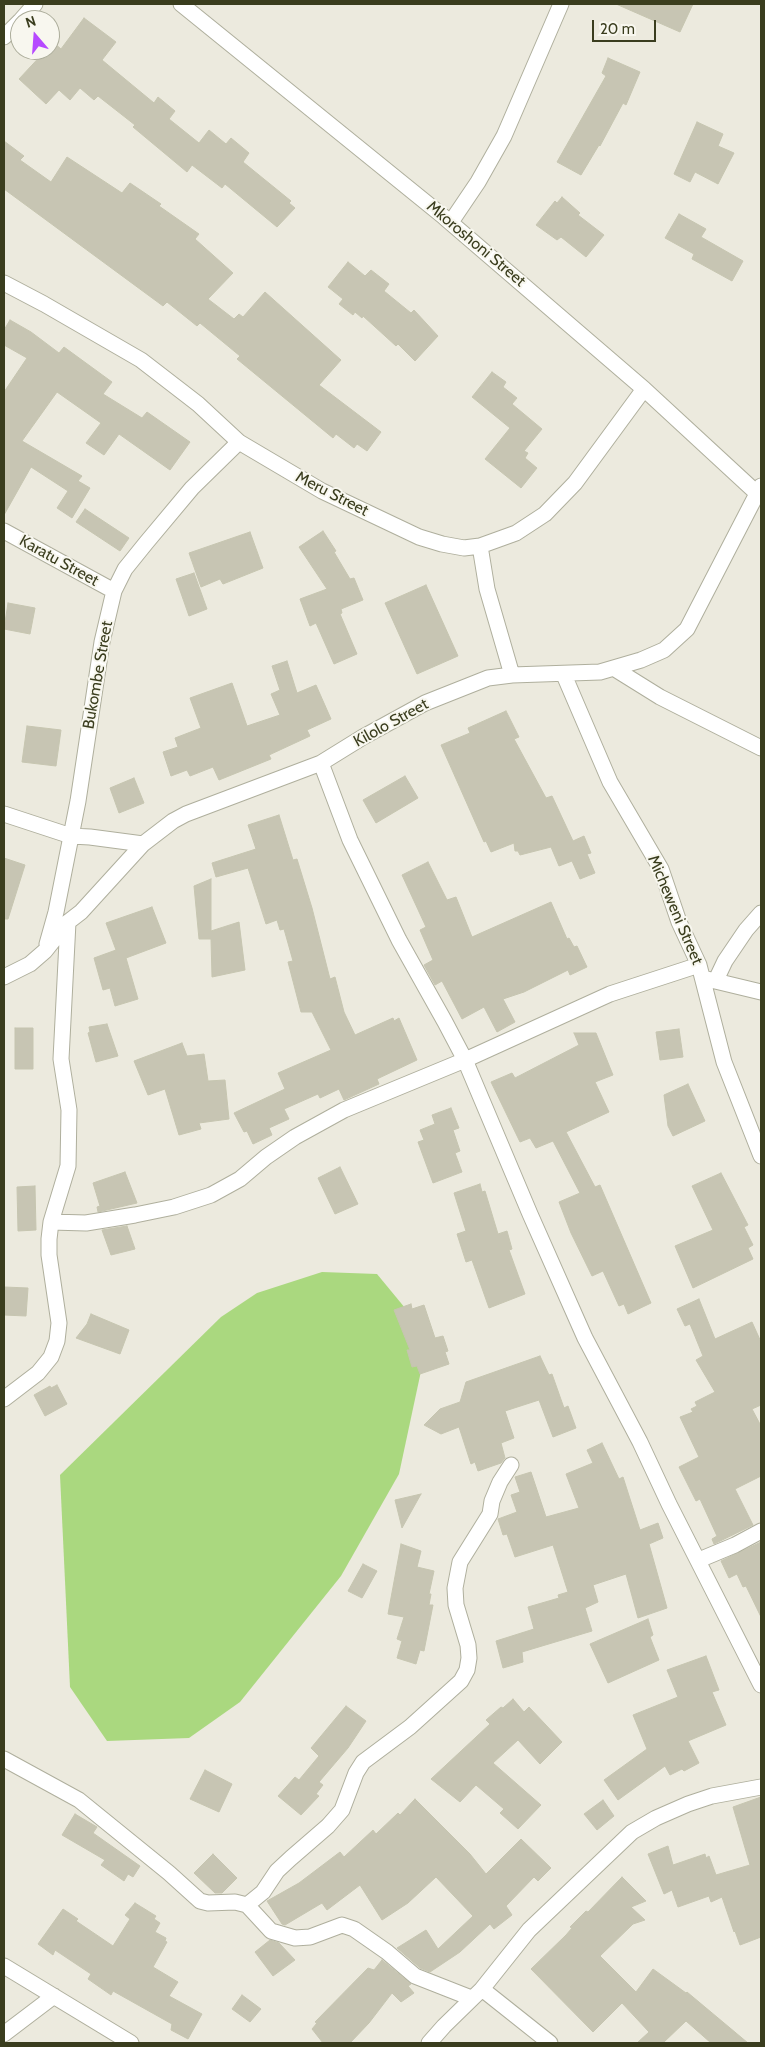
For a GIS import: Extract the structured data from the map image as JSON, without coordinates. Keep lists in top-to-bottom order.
{
  "streets": {
    "street": [
      "Mkoroshoni Street",
      "Meru Street",
      "Karatu Street",
      "Bukombe Street",
      "Kilolo Street",
      "Micheweni Street"
    ]
  },
  "crossings": [
    ["Mkoroshoni Street", "Meru Street"],
    ["Mkoroshoni Street", "Kilolo Street"],
    ["Meru Street", "Bukombe Street"],
    ["Karatu Street", "Bukombe Street"],
    ["Bukombe Street", "Kilolo Street"],
    ["Kilolo Street", "Micheweni Street"]
  ],
  "scale_bar": "20 m",
  "north": "top"
}
